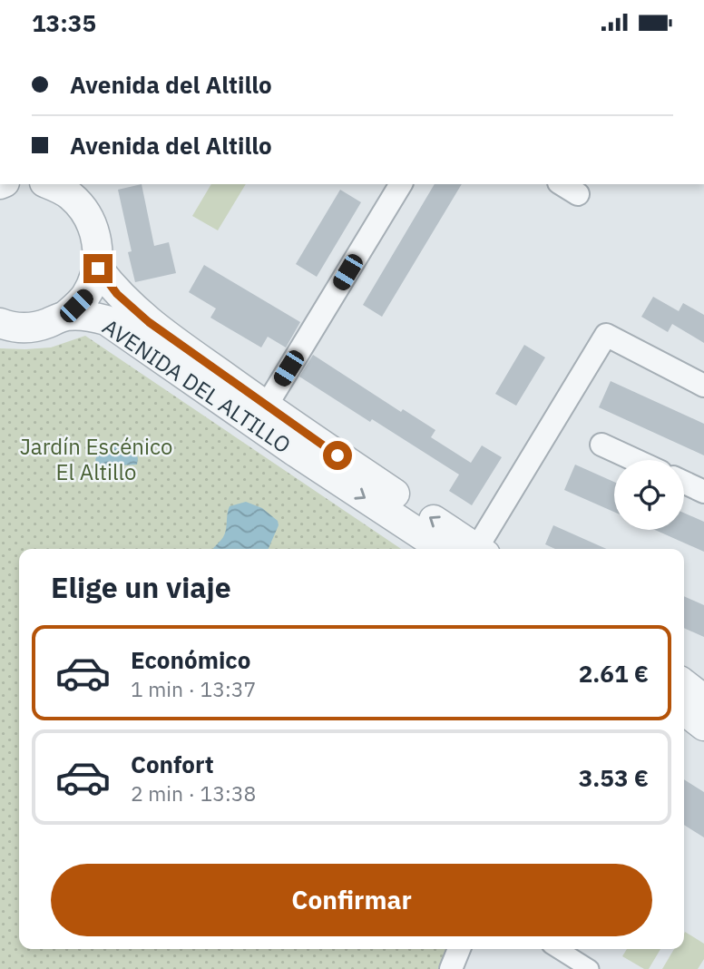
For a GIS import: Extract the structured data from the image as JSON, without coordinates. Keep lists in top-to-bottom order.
{
  "streets": {
    "street": ["AVENIDA DEL ALTILLO"]
  },
  "parks": ["Jardín Escénico El Altillo"],
  "page": {
    "status": "13:35",
    "banner": ["Avenida del Altillo", "Avenida del Altillo"],
    "heading": "Elige un viaje",
    "list": [
      {
        "name": "Económico",
        "note": "1 min · 13:37",
        "value": "2.61 €"
      },
      {
        "name": "Confort",
        "note": "2 min · 13:38",
        "value": "3.53 €"
      }
    ],
    "buttons": "Confirmar"
  }
}
